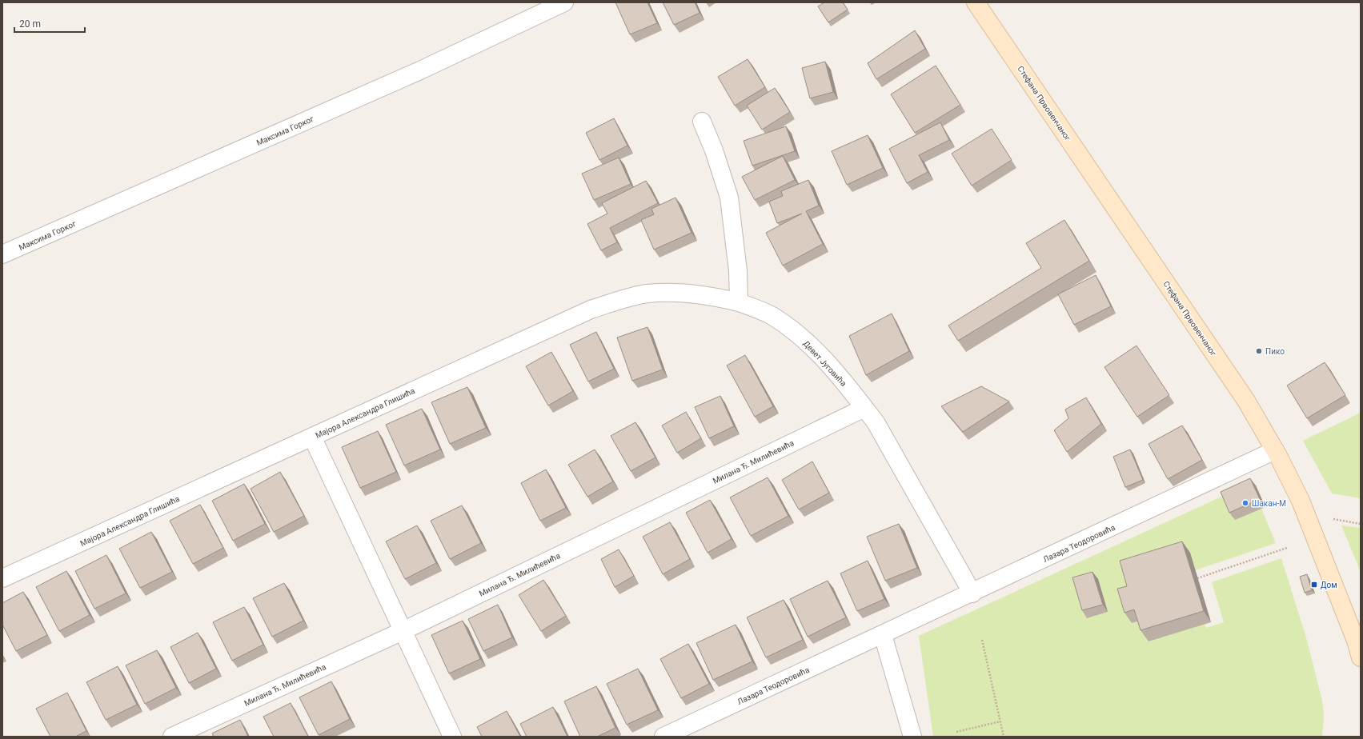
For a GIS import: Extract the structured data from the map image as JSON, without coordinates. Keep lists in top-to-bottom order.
{
  "streets": {
    "street": [
      "Стефана Првовенчаног",
      "Максима Горког",
      "Девет Југовића",
      "Мајора Александра Глишића",
      "Милана Ђ. Милићевића",
      "Лазара Теодоровића"
    ]
  },
  "crossings": [
    ["Стефана Првовенчаног", "Лазара Теодоровића"],
    ["Девет Југовића", "Мајора Александра Глишића"],
    ["Девет Југовића", "Милана Ђ. Милићевића"],
    ["Девет Југовића", "Лазара Теодоровића"]
  ],
  "places": {
    "other": ["Пико", "Шакан-М"],
    "transit": ["Дом"]
  },
  "scale_bar": "20 m"
}
